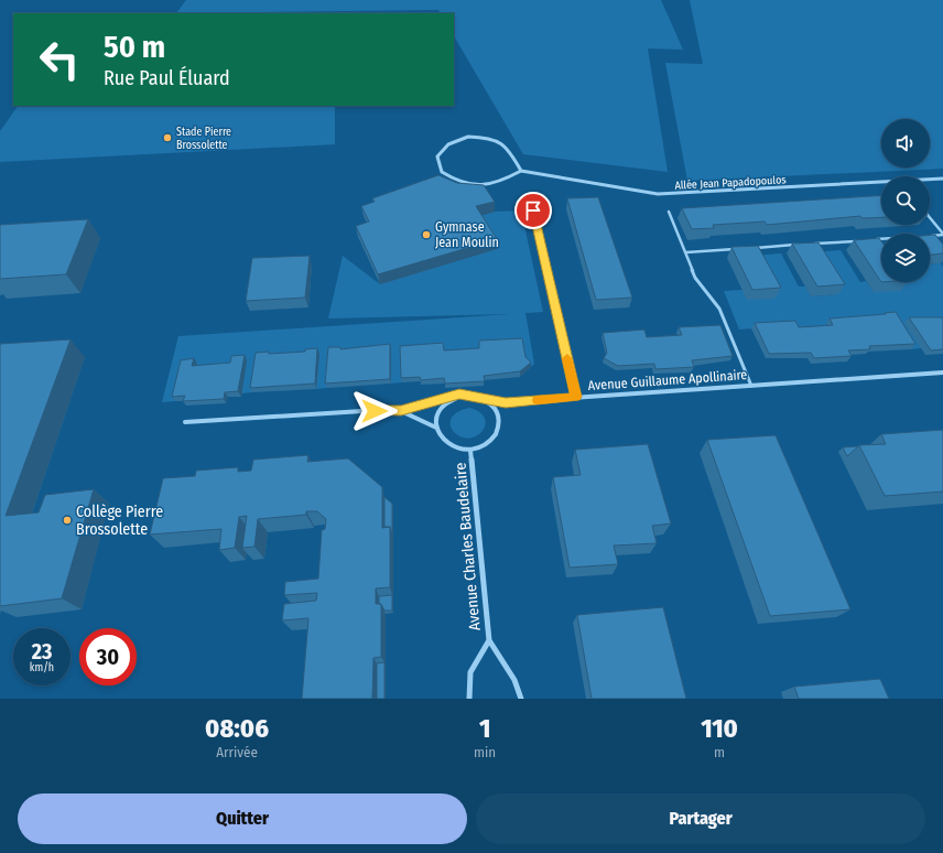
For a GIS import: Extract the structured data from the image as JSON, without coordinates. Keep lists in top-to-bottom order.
{
  "streets": {
    "street": ["Allée Jean Papadopoulos", "Avenue Guillaume Apollinaire", "Avenue Charles Baudelaire"]
  },
  "crossings": [
    ["Avenue Guillaume Apollinaire", "Avenue Charles Baudelaire"]
  ],
  "places": ["Stade Pierre Brossolette", "Gymnase Jean Moulin", "Collège Pierre Brossolette"],
  "page": {
    "turn": ["50 m", "Rue Paul Éluard"],
    "speed": "23 km/h",
    "limit": "30",
    "eta": [
      "08:06",
      "Arrivée",
      "1",
      "min",
      "110",
      "m"
    ],
    "buttons": ["Quitter", "Partager"]
  }
}
